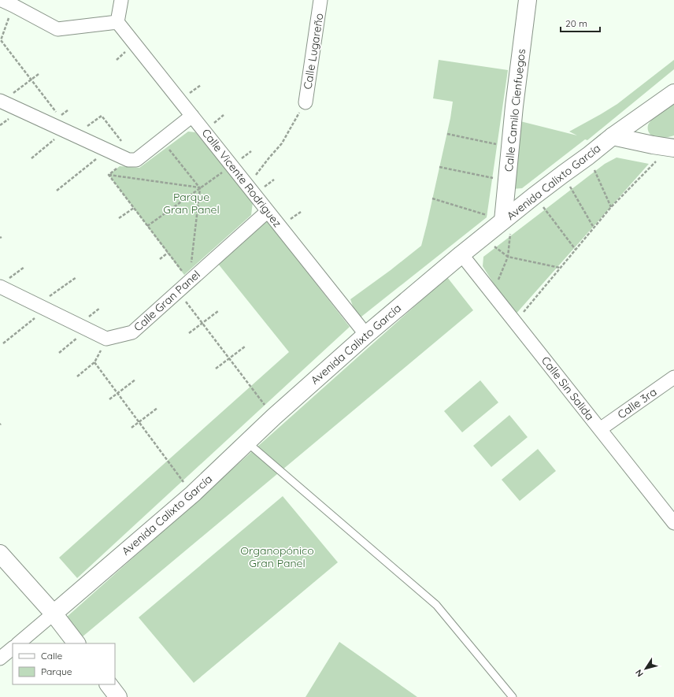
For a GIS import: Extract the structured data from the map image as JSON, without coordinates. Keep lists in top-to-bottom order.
{
  "streets": {
    "main road": ["Calle Camilo Cienfuegos", "Avenida Calixto García"],
    "street": [
      "Calle Lugareño",
      "Calle Vicente Rodriguez",
      "Calle Gran Panel",
      "Calle Sin Salida",
      "Calle 3ra"
    ]
  },
  "crossings": [
    ["Calle Camilo Cienfuegos", "Avenida Calixto García"],
    ["Calle Vicente Rodriguez", "Avenida Calixto García"],
    ["Calle Vicente Rodriguez", "Calle Gran Panel"],
    ["Avenida Calixto García", "Calle Sin Salida"],
    ["Calle Sin Salida", "Calle 3ra"]
  ],
  "parks": ["Parque Gran Panel", "Organopónico Gran Panel"],
  "legend": ["Calle", "Parque"],
  "scale_bar": "20 m",
  "north": "bottom left"
}
